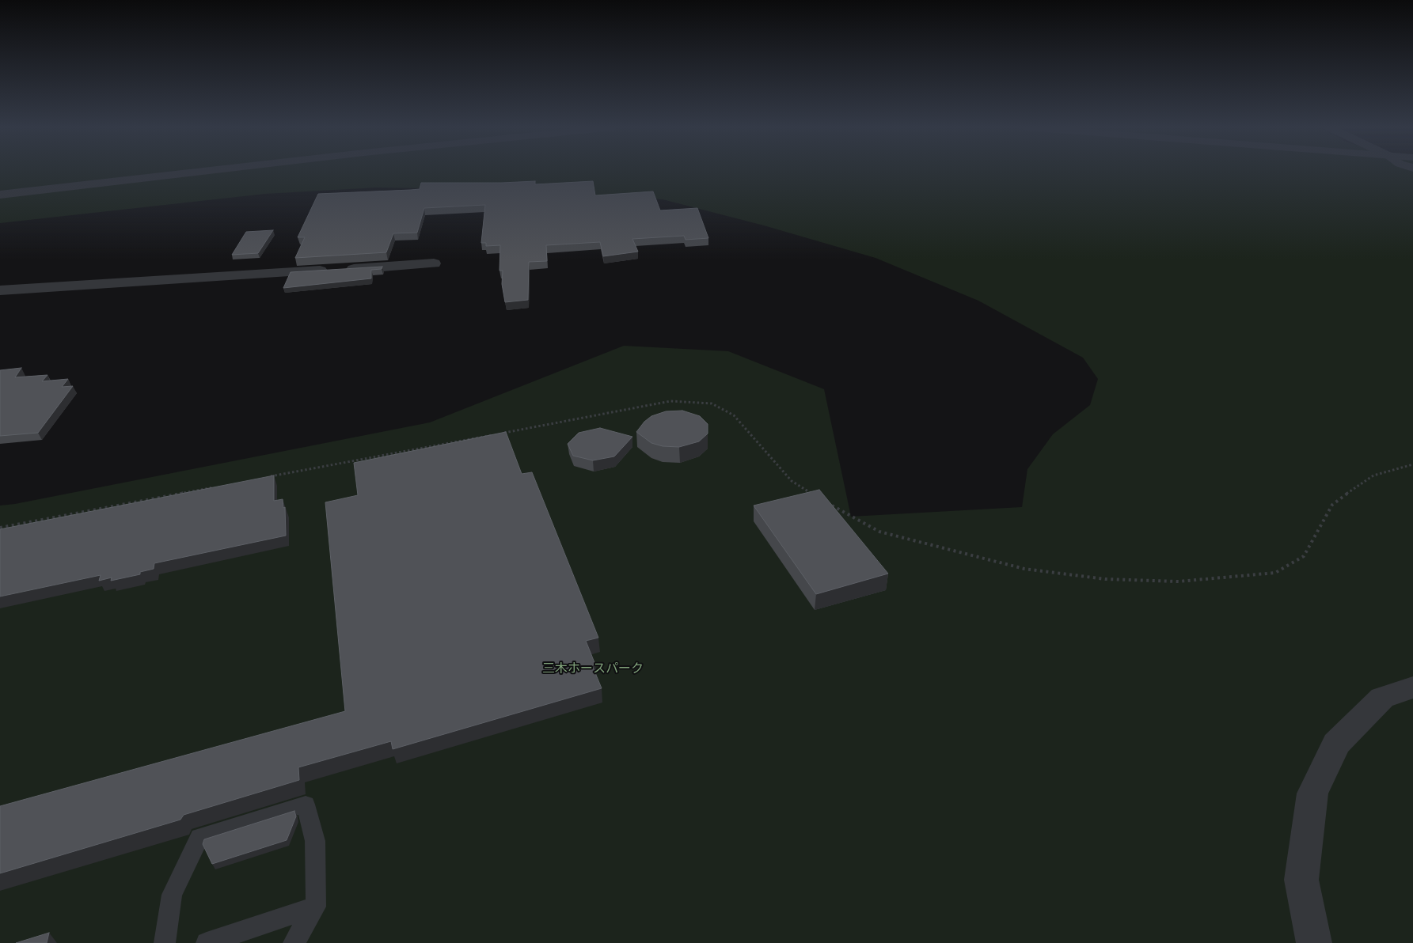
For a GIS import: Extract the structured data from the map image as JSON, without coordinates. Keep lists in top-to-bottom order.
{
  "parks": ["三木ホースパーク"]
}
